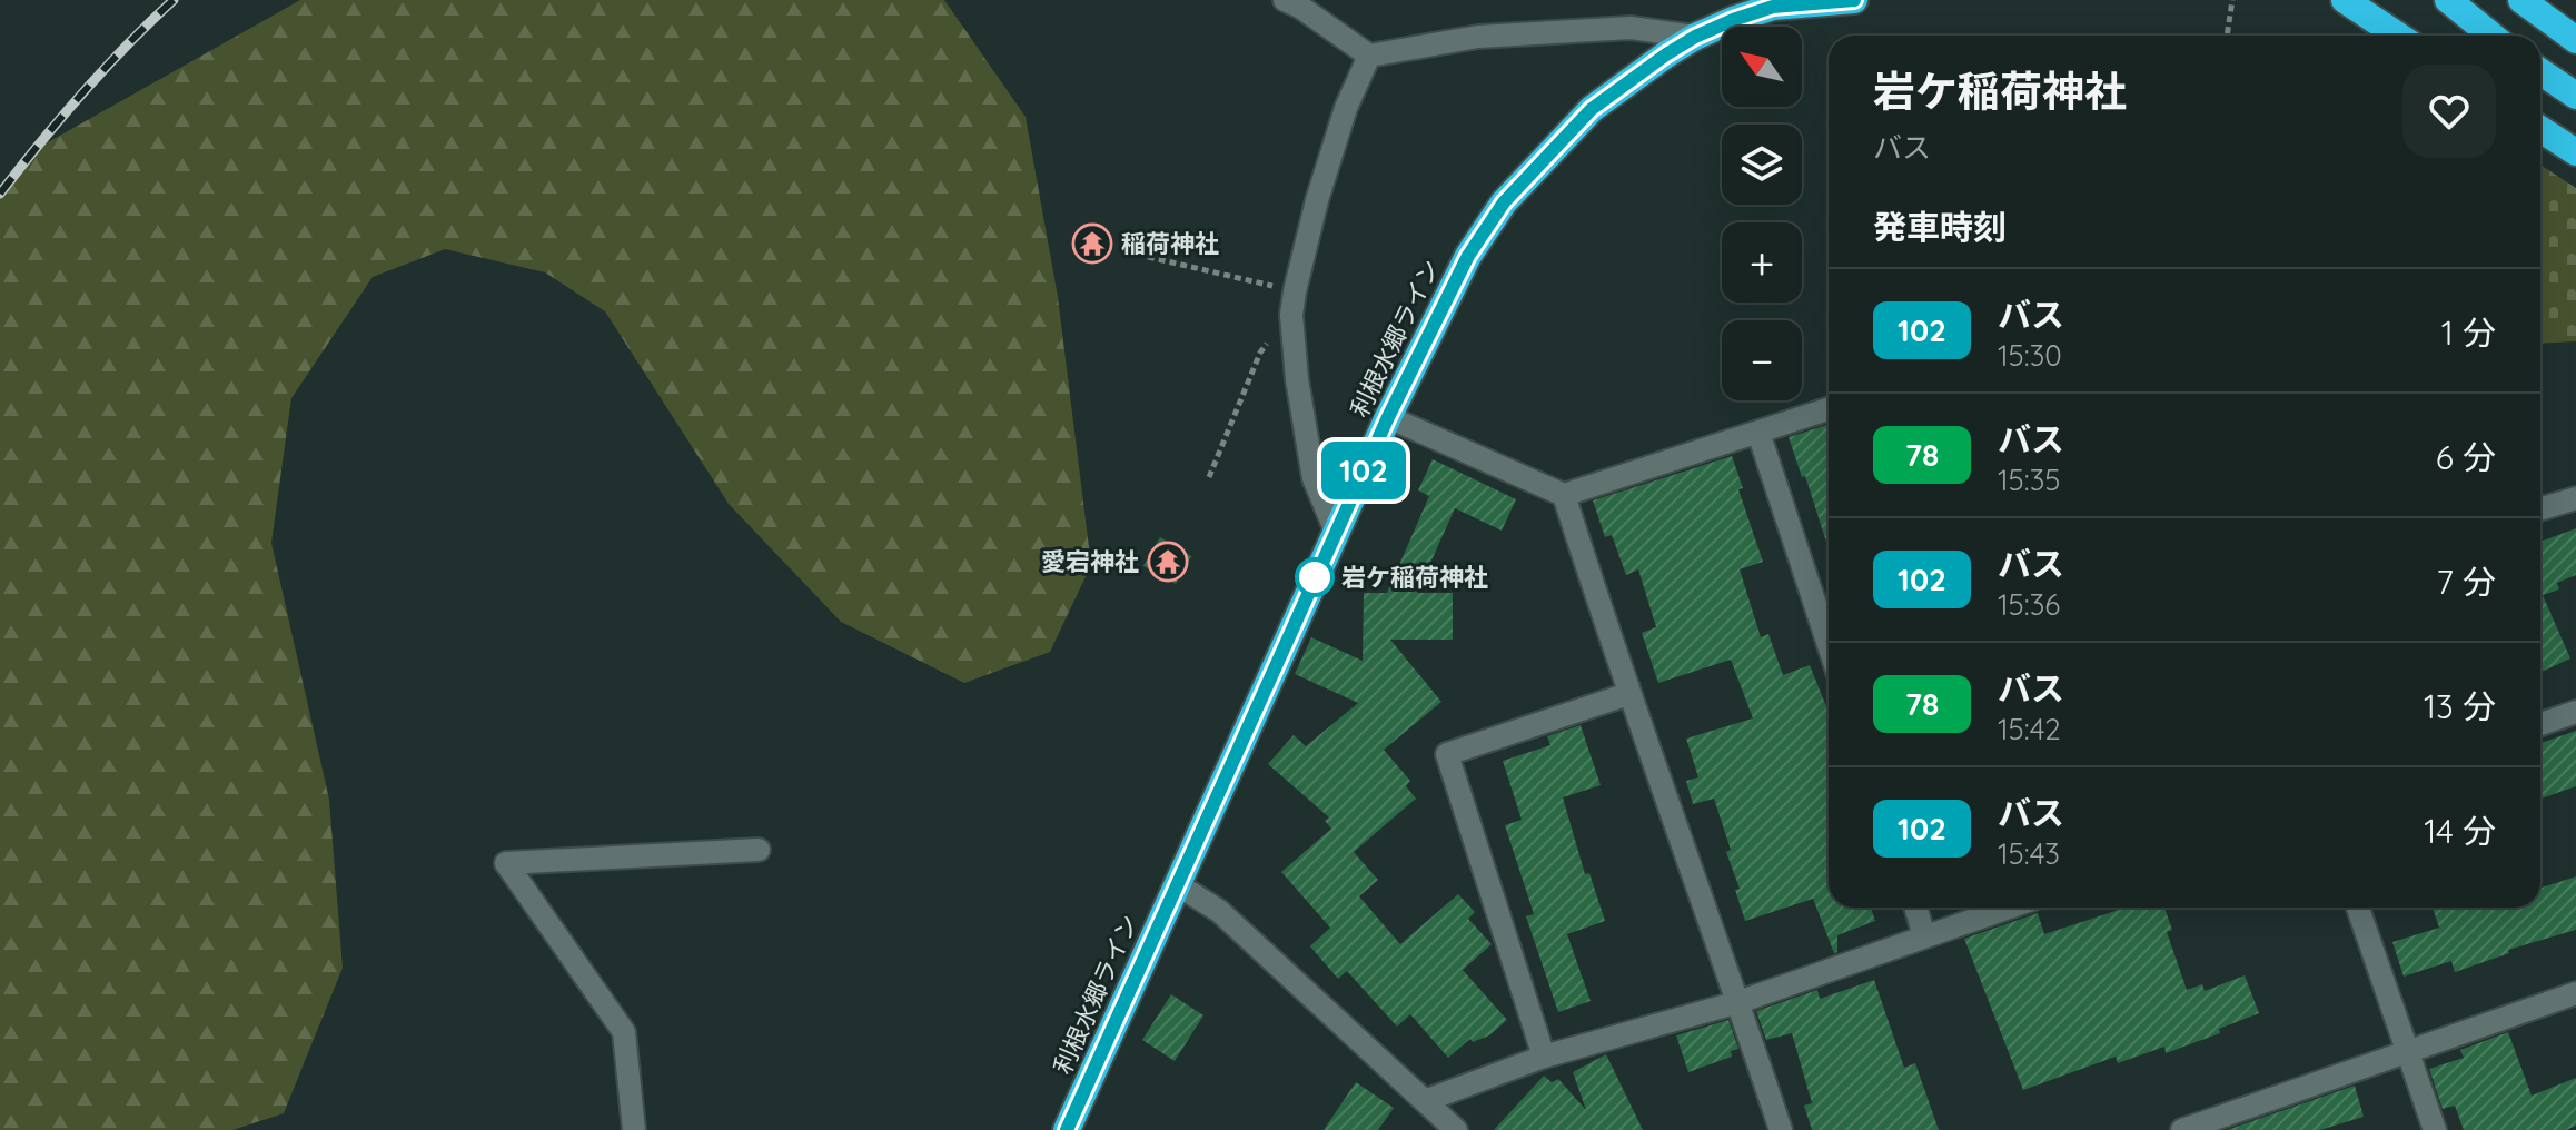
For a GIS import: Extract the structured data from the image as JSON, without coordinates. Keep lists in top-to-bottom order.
{
  "streets": {
    "highway": ["利根水郷ライン"]
  },
  "places": {
    "temple": ["稲荷神社", "愛宕神社"],
    "other": ["岩ケ稲荷神社"]
  },
  "lines": ["bus line 102"],
  "north": "top left",
  "page": {
    "on_map": "102",
    "map_buttons": ["+", "−"],
    "heading": [
      ["岩ケ稲荷神社", "バス"],
      "発車時刻"
    ],
    "list": [
      {
        "mark": "102",
        "name": "バス",
        "note": "15:30",
        "value": "1 分"
      },
      {
        "mark": "78",
        "name": "バス",
        "note": "15:35",
        "value": "6 分"
      },
      {
        "mark": "102",
        "name": "バス",
        "note": "15:36",
        "value": "7 分"
      },
      {
        "mark": "78",
        "name": "バス",
        "note": "15:42",
        "value": "13 分"
      },
      {
        "mark": "102",
        "name": "バス",
        "note": "15:43",
        "value": "14 分"
      }
    ]
  }
}
